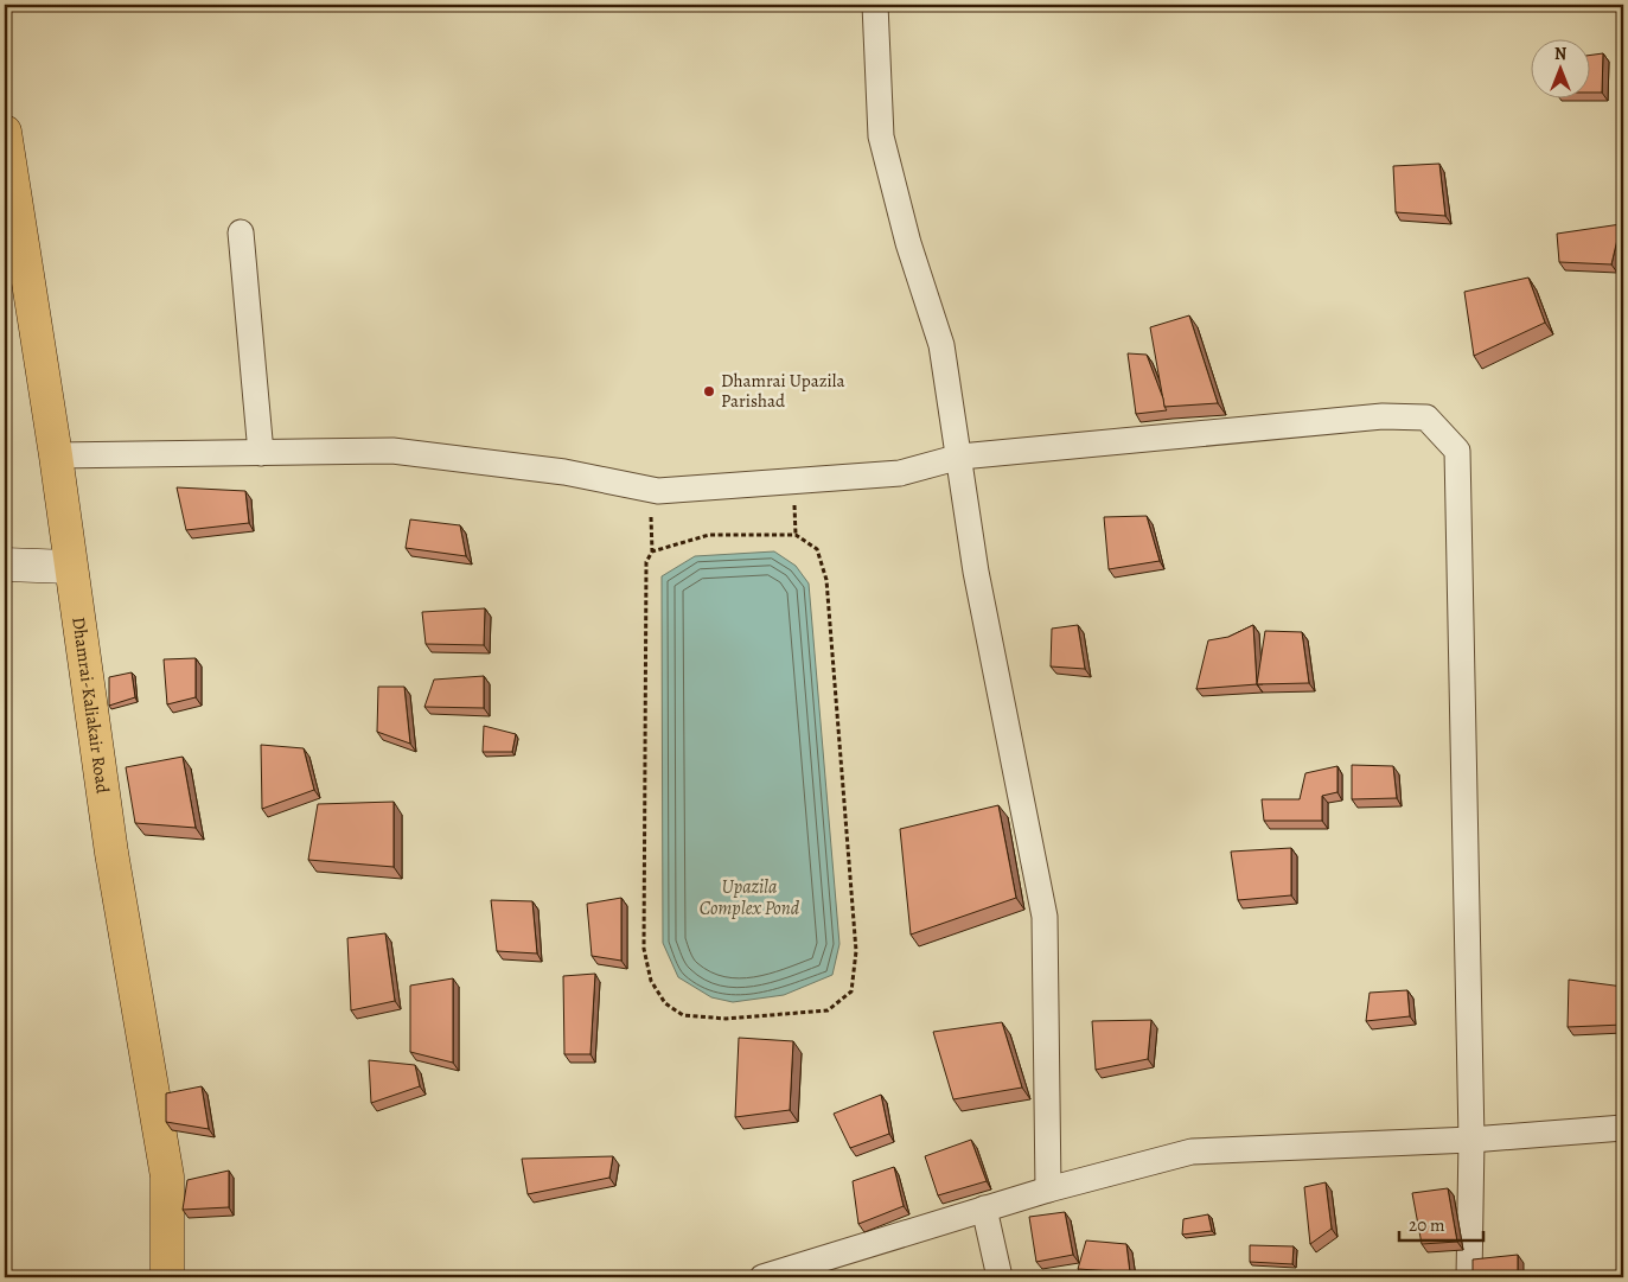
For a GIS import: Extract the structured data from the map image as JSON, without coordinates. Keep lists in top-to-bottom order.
{
  "streets": {
    "main road": ["Dhamrai-Kaliakair Road"]
  },
  "water": ["Upazila Complex Pond"],
  "places": ["Dhamrai Upazila Parishad"],
  "scale_bar": "20 m",
  "north": "top"
}
